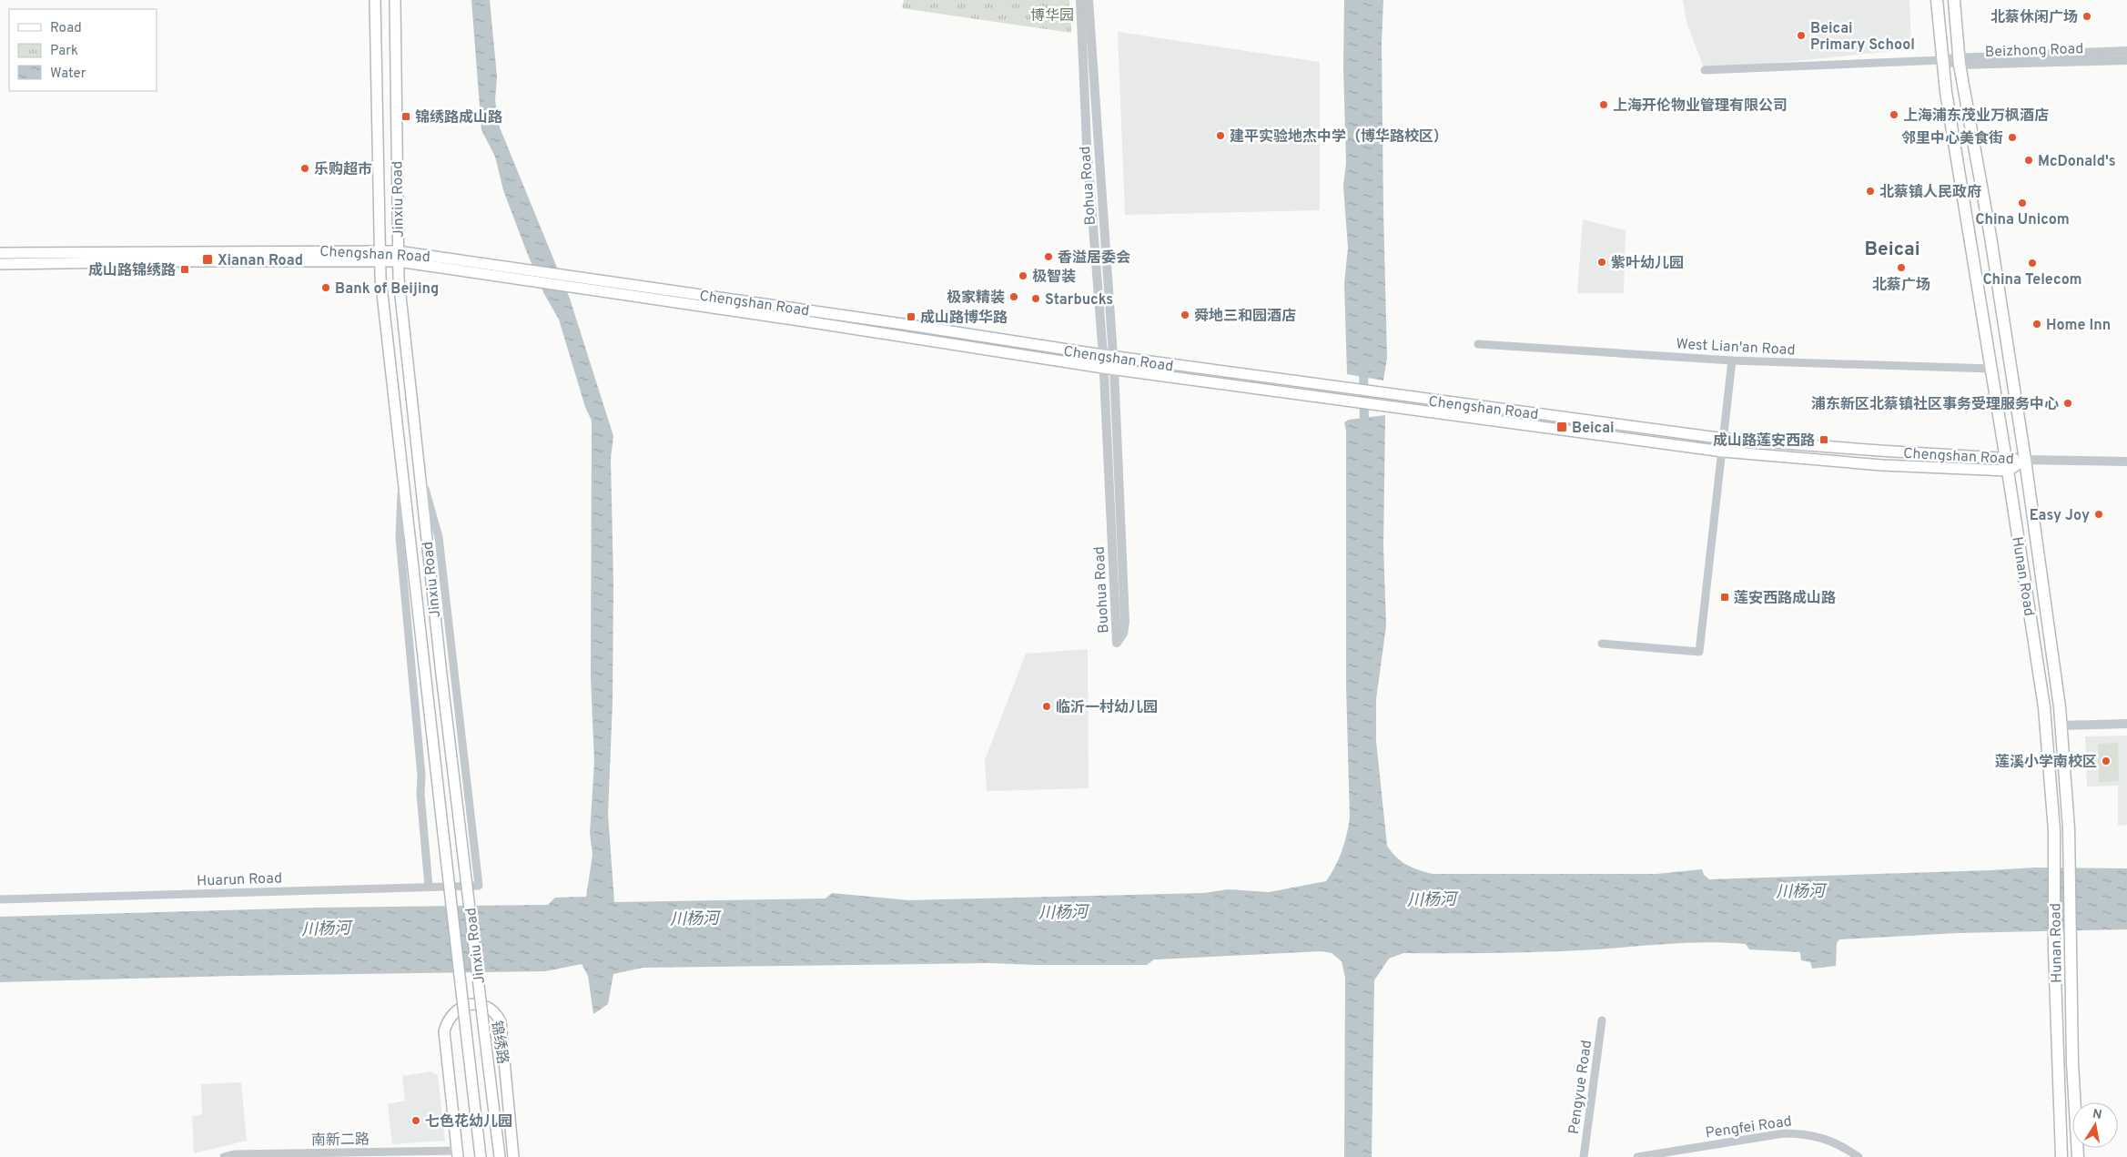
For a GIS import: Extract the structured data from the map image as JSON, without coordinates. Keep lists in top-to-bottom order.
{
  "streets": {
    "main road": [
      "Jinxiu Road",
      "Chengshan Road",
      "Hunan Road",
      "锦绣路"
    ],
    "street": [
      "Beizhong Road",
      "Bohua Road",
      "West Lian'an Road",
      "Buohua Road",
      "Huarun Road",
      "Pengyue Road",
      "Pengfei Road",
      "南新二路"
    ]
  },
  "crossings": [
    ["Beizhong Road", "Hunan Road"],
    ["Bohua Road", "Chengshan Road"],
    ["Bohua Road", "Buohua Road"],
    ["Jinxiu Road", "Chengshan Road"],
    ["Jinxiu Road", "Huarun Road"],
    ["Chengshan Road", "Hunan Road"],
    ["Chengshan Road", "Buohua Road"],
    ["West Lian'an Road", "Hunan Road"],
    ["锦绣路", "南新二路"]
  ],
  "districts": ["Beicai"],
  "water": ["川杨河"],
  "parks": ["博华园"],
  "places": {
    "other": [
      "北蔡休闲广场",
      "Beicai Primary School",
      "上海开伦物业管理有限公司",
      "上海浦东茂业万枫酒店",
      "建平实验地杰中学（博华路校区）",
      "邻里中心美食街",
      "McDonald's",
      "乐购超市",
      "北蔡镇人民政府",
      "China Unicom",
      "香溢居委会",
      "紫叶幼儿园",
      "China Telecom",
      "北蔡广场",
      "极智装",
      "Bank of Beijing",
      "极家精装",
      "Starbucks",
      "舜地三和园酒店",
      "Home Inn",
      "浦东新区北蔡镇社区事务受理服务中心",
      "Easy Joy",
      "临沂一村幼儿园",
      "莲溪小学南校区",
      "七色花幼儿园"
    ],
    "transit": [
      "锦绣路成山路",
      "Xianan Road",
      "成山路锦绣路",
      "成山路博华路",
      "Beicai",
      "成山路莲安西路",
      "莲安西路成山路"
    ]
  },
  "legend": ["Road", "Park", "Water"],
  "north": "top"
}
